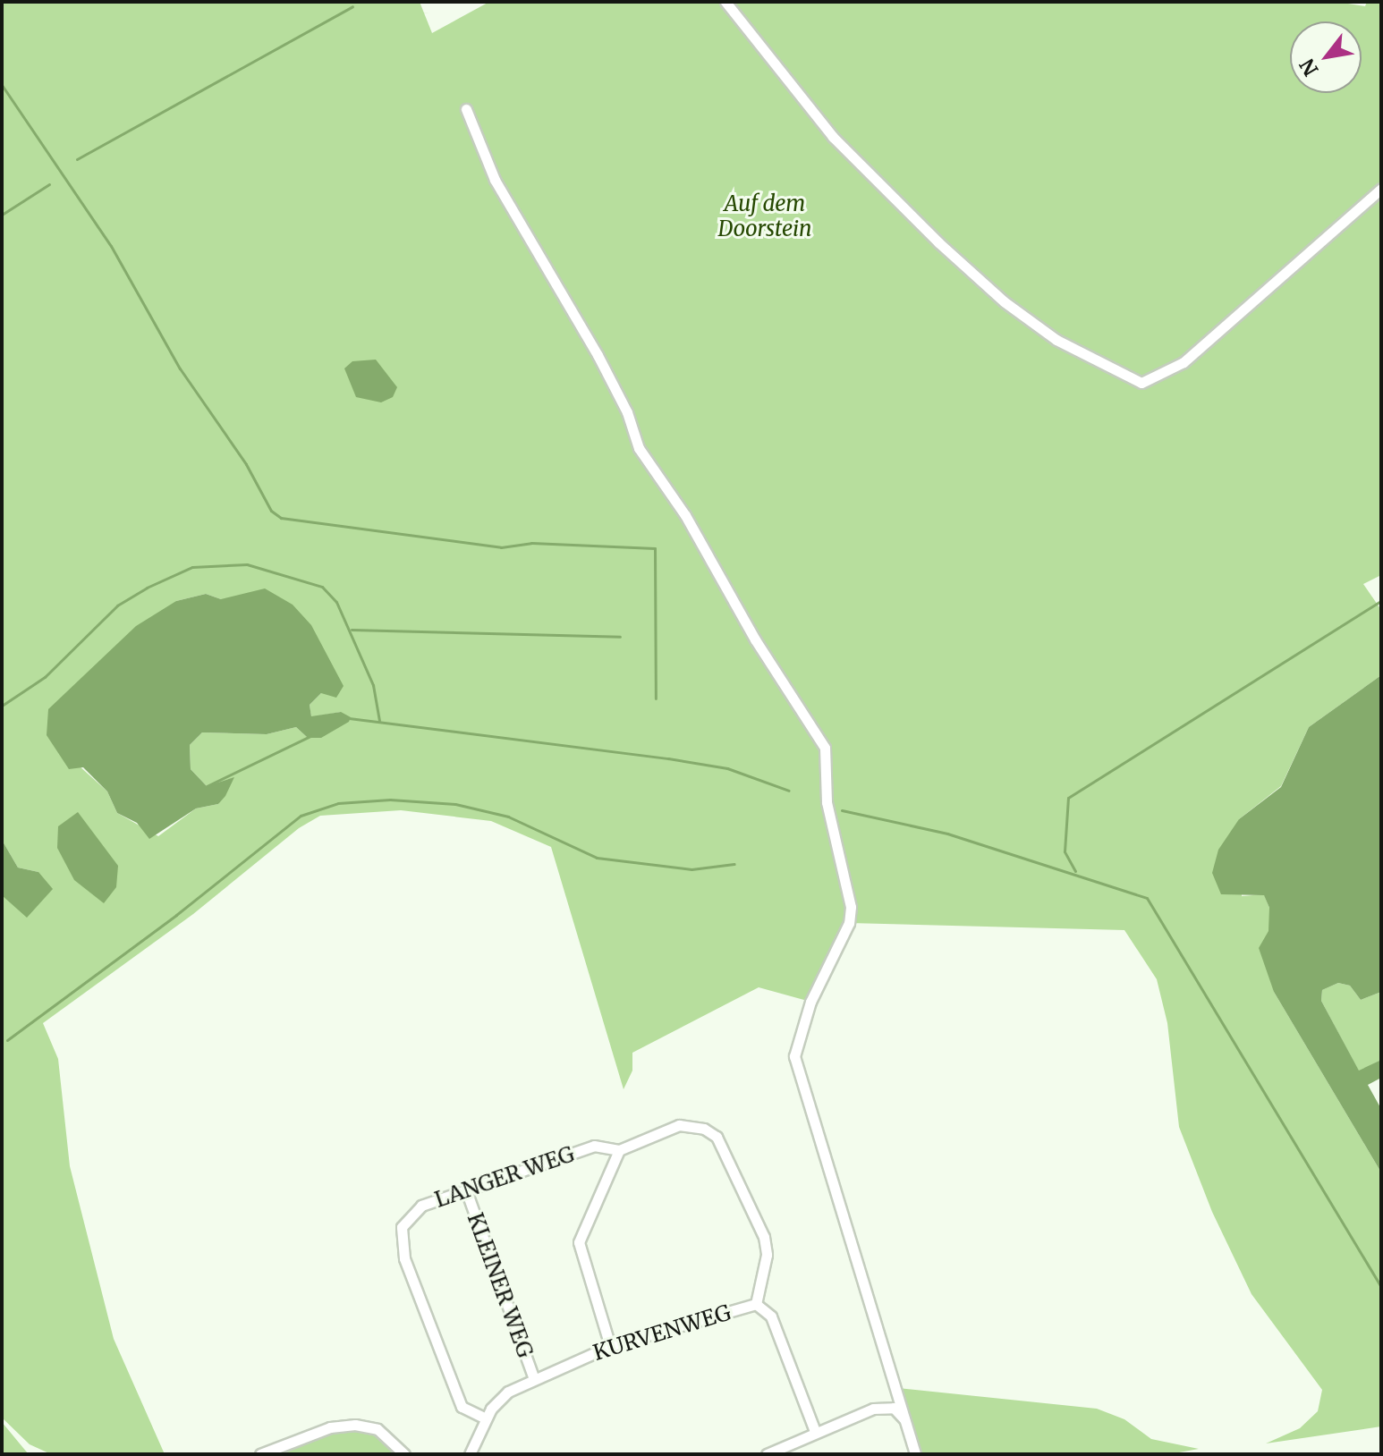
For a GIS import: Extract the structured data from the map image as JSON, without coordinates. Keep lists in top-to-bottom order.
{
  "streets": {
    "street": ["LANGER WEG", "KLEINER WEG", "KURVENWEG"]
  },
  "crossings": [
    ["LANGER WEG", "KLEINER WEG"],
    ["LANGER WEG", "KURVENWEG"],
    ["KLEINER WEG", "KURVENWEG"]
  ],
  "parks": ["Auf dem Doorstein"],
  "north": "bottom left"
}
